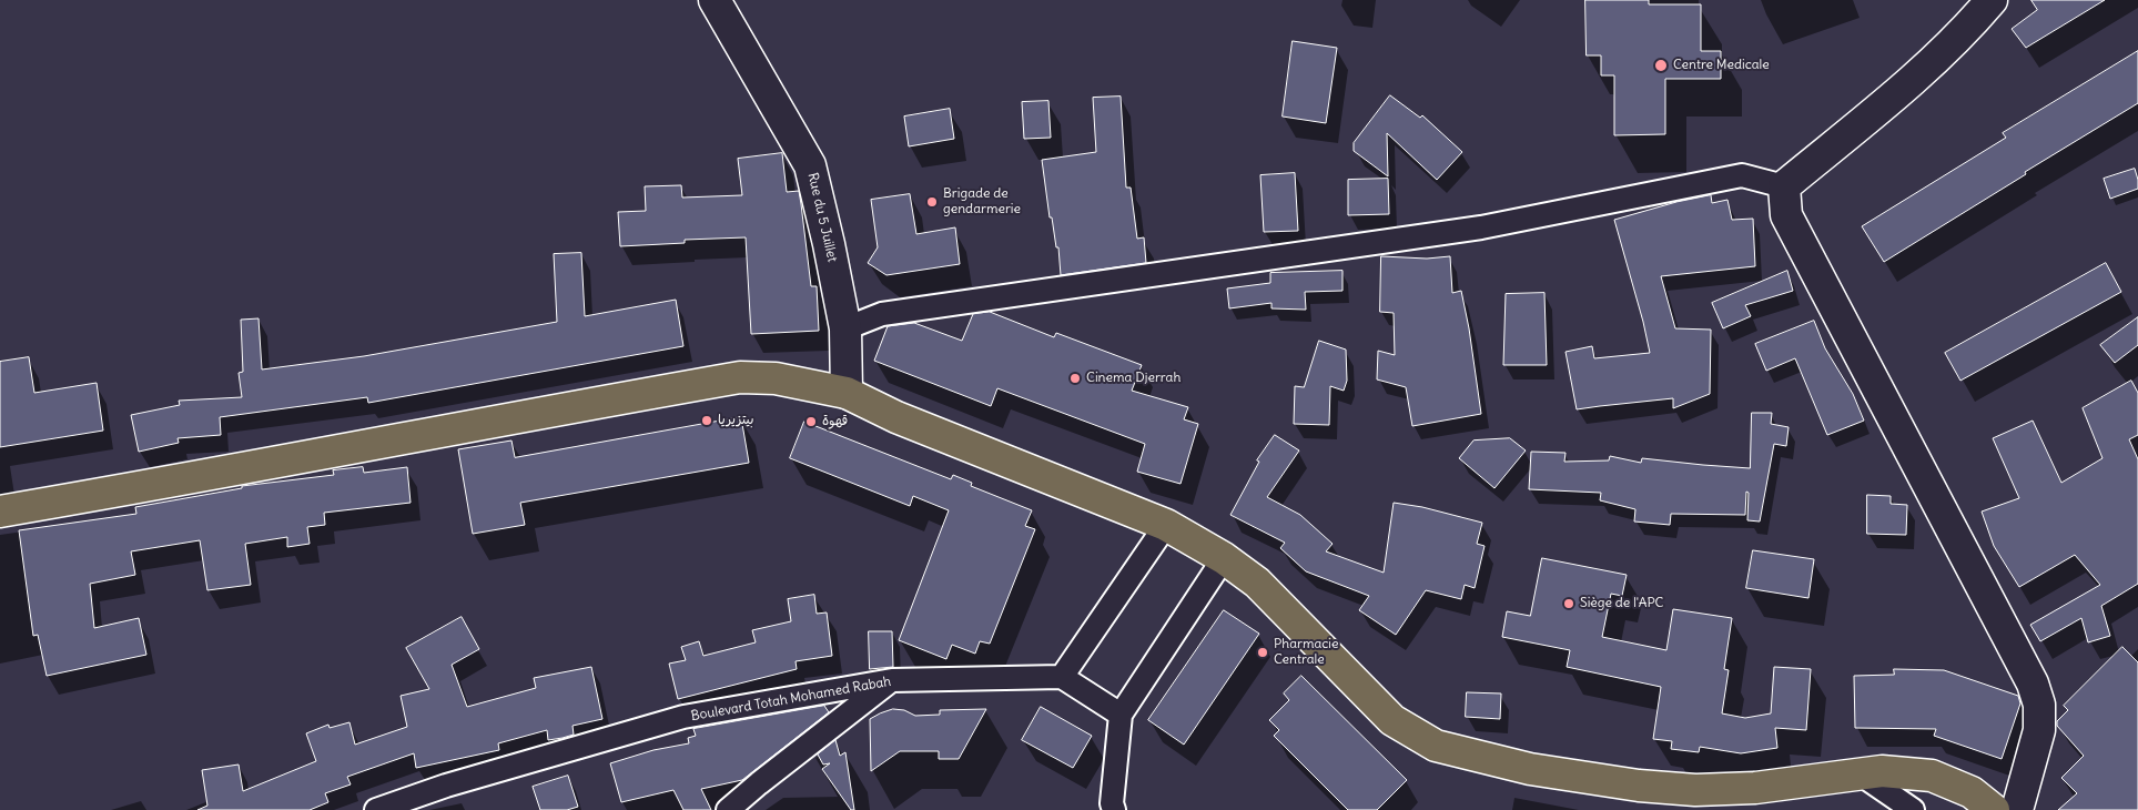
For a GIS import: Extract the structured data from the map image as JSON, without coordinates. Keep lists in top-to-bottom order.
{
  "streets": {
    "street": ["Rue du 5 Juillet", "Boulevard Totah Mohamed Rabah"]
  },
  "places": [
    "Centre Medicale",
    "Brigade de gendarmerie",
    "Cinema Djerrah",
    "بيتزيريا",
    "قهوة",
    "Siège de l'APC",
    "Pharmacie Centrale"
  ]
}
